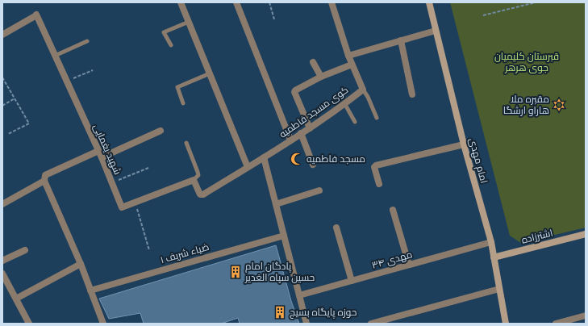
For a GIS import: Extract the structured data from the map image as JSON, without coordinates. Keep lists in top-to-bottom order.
{
  "streets": {
    "main road": ["امام مهدی", "اشترزاده"],
    "street": [
      "کوی مسجد فاطمیه",
      "شهید یغمایی",
      "ضیاء شریف ۱",
      "مهدی ۳۴"
    ]
  },
  "crossings": [
    ["کوی مسجد فاطمیه", "شهید یغمایی"],
    ["امام مهدی", "اشترزاده"],
    ["امام مهدی", "مهدی ۳۴"]
  ],
  "parks": ["قبرستان کلیمیان جوی هرهر"],
  "places": {
    "synagogue": ["مقبره ملا هاراو ارشگا"],
    "mosque": ["مسجد فاطمیه"],
    "building": ["پادگان امام حسین سپاه الغدیر", "حوزه پایگاه بسیج"]
  }
}
